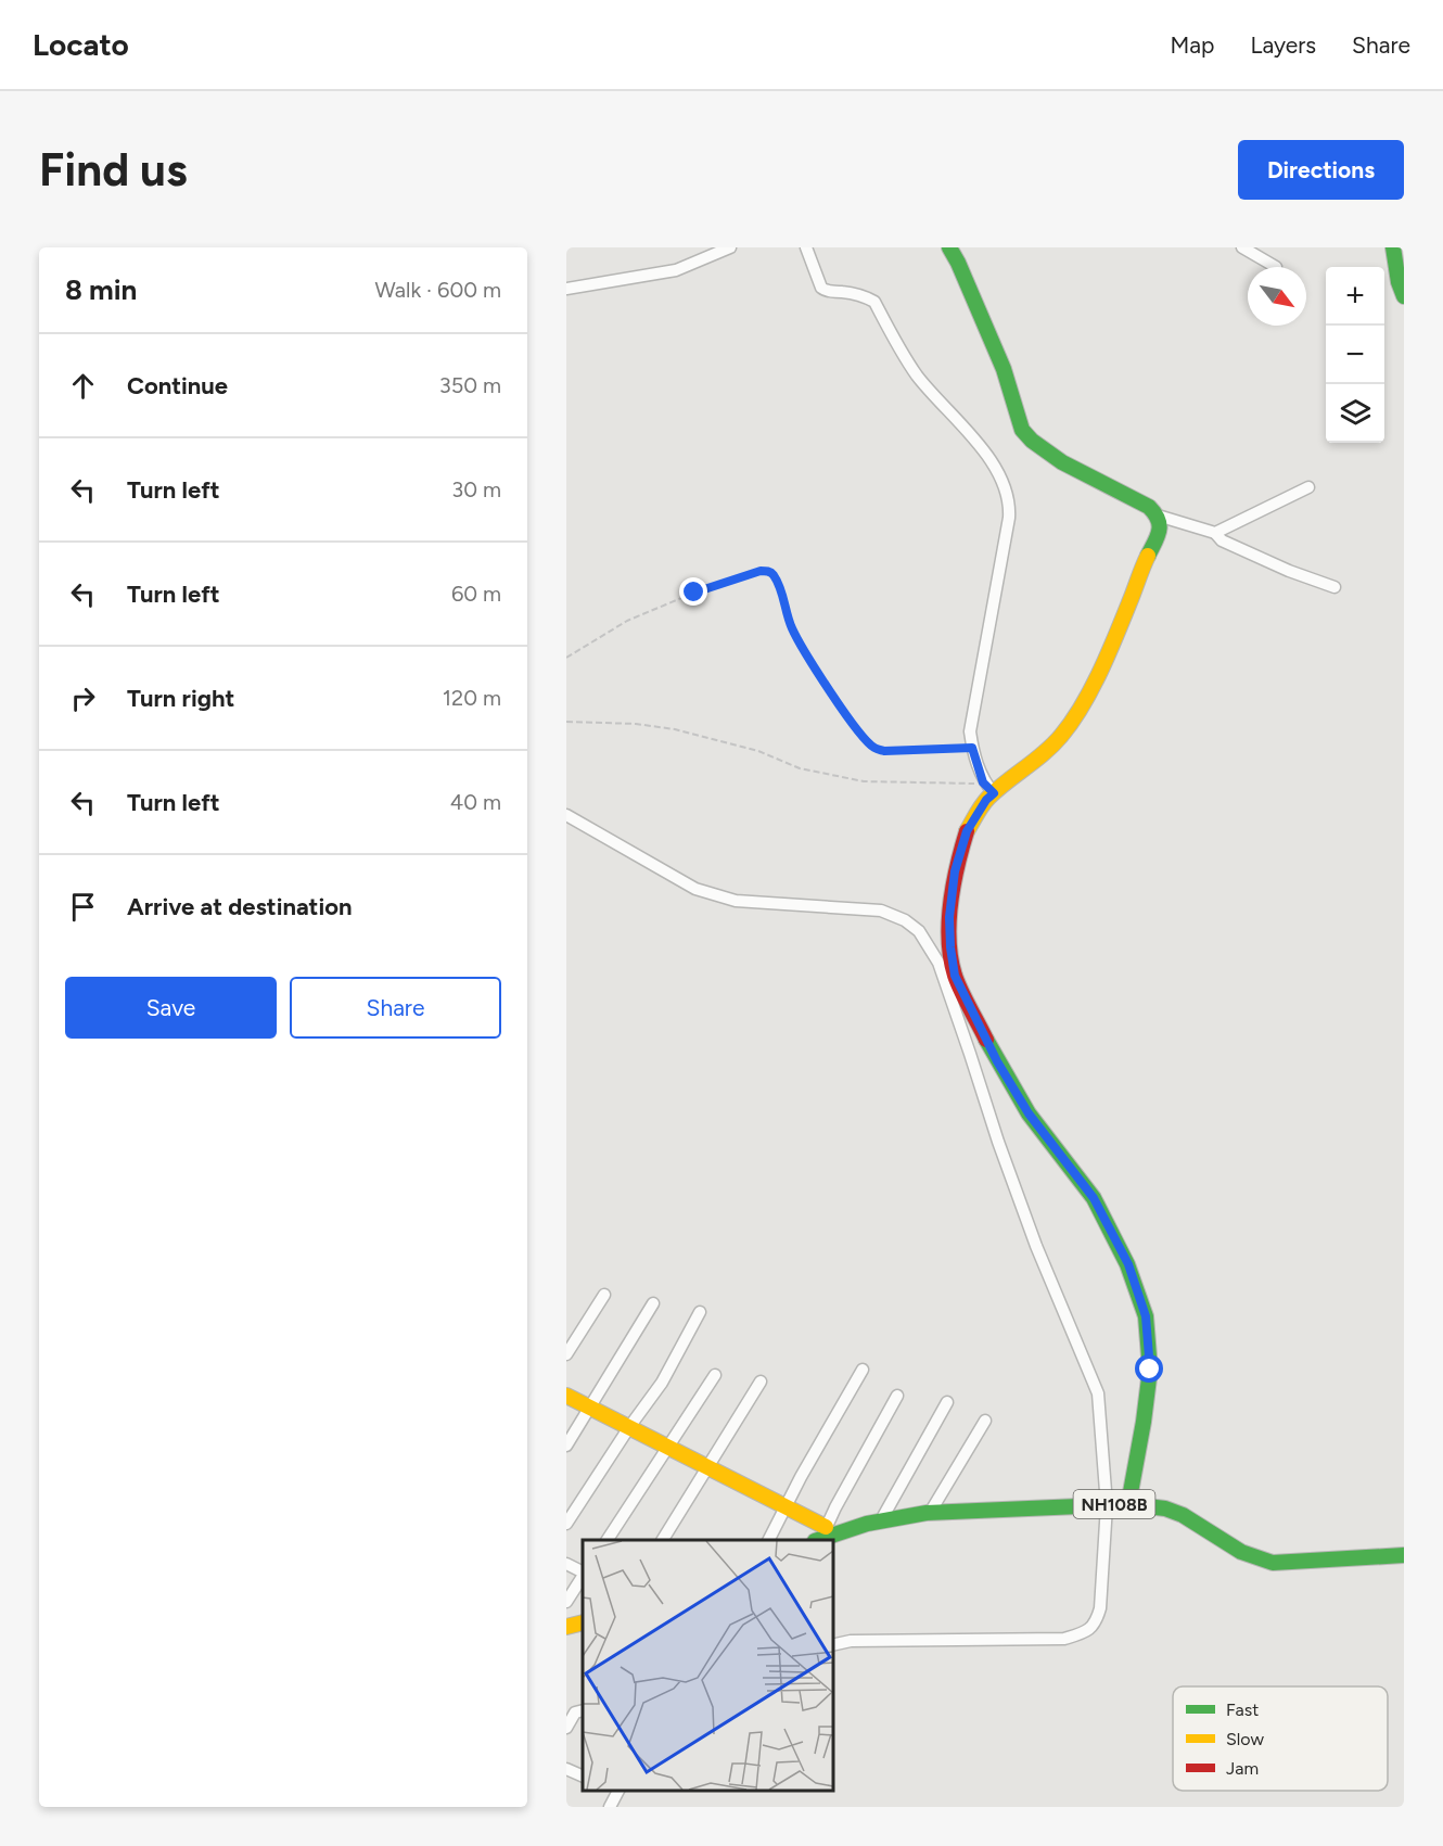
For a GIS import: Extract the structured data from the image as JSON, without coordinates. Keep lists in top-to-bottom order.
{
  "streets": {
    "main road": ["NH108B"]
  },
  "legend": ["Fast", "Slow", "Jam"],
  "north": "bottom right",
  "page": {
    "header": "Locato",
    "nav": ["Map", "Layers", "Share"],
    "buttons": [
      "Directions",
      ["Save", "Share"]
    ],
    "title": "Find us",
    "heading": ["8 min", "Walk · 600 m"],
    "map_buttons": ["+", "−"],
    "list": [
      ["Continue", "350 m"],
      ["Turn left", "30 m"],
      ["Turn left", "60 m"],
      ["Turn right", "120 m"],
      ["Turn left", "40 m"],
      "Arrive at destination"
    ]
  }
}
